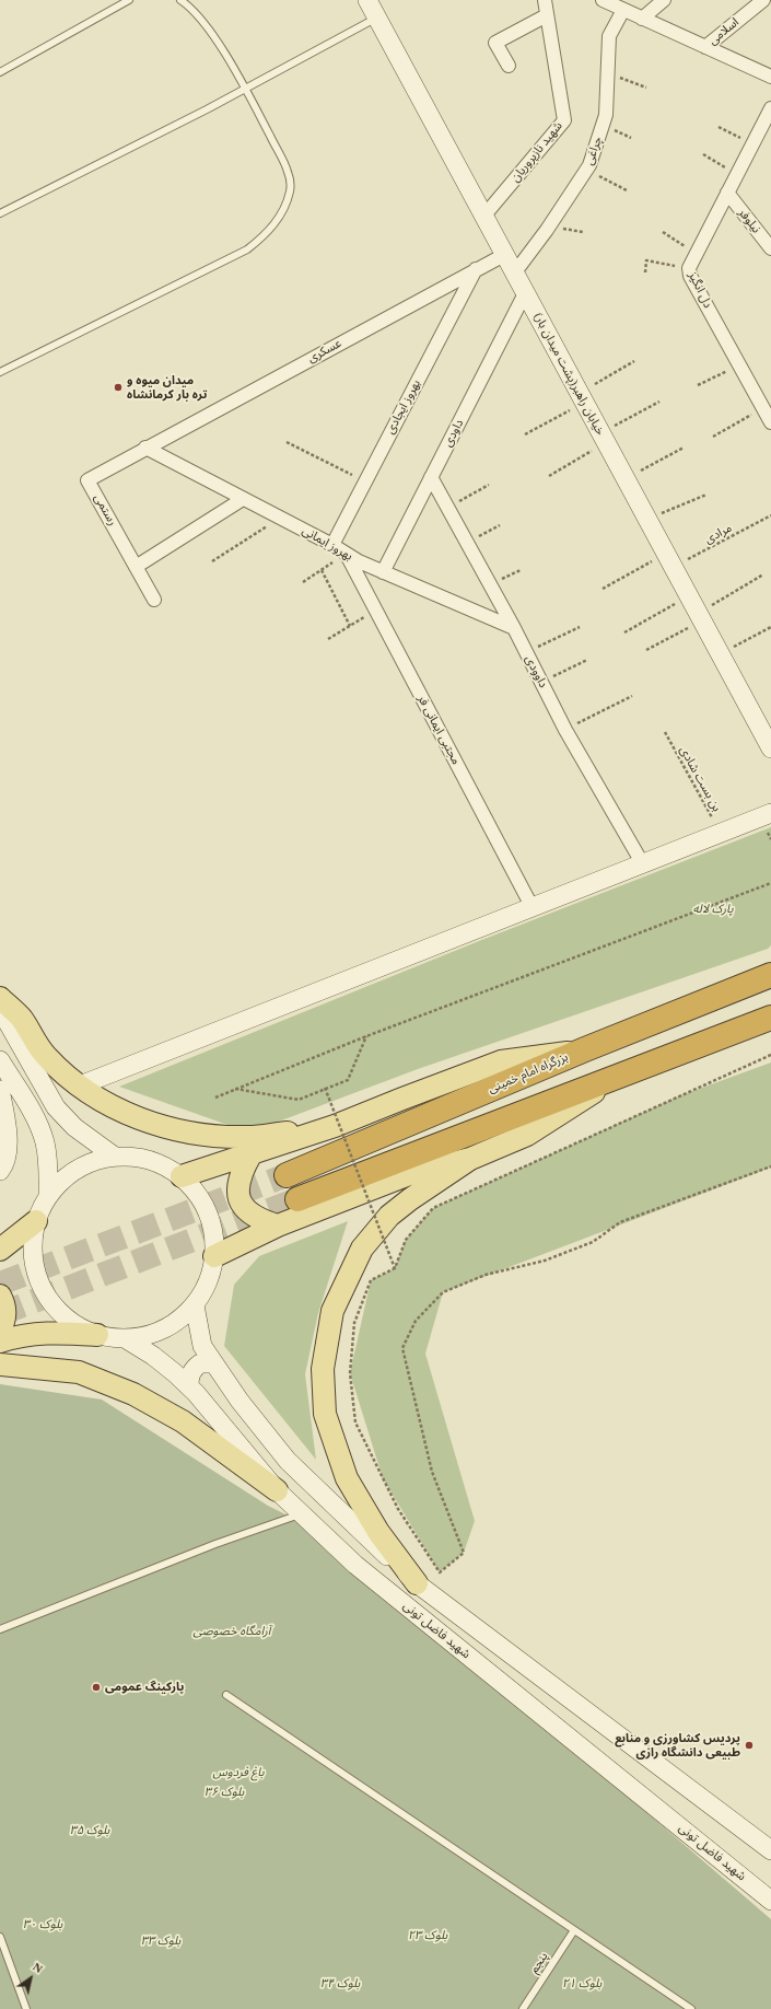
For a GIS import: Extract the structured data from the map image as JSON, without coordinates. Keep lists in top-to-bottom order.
{
  "streets": {
    "highway": ["بزرگراه امام خمینی"],
    "main road": ["خیابان راهبر(پشت میدان بار)", "شهید فاضل تونی"],
    "street": [
      "اسلامی",
      "چراغی",
      "شهید نازپروریان",
      "نیلوفر",
      "دل انگیز",
      "عسکری",
      "بهروز ایجادی",
      "داودی",
      "رستمی",
      "بهروز ایمانی",
      "داوودی",
      "مجتبی ایمانی فر"
    ],
    "lane": ["پنجم"],
    "path": ["مرادی", "بن بست شادی"]
  },
  "crossings": [
    ["چراغی", "خیابان راهبر(پشت میدان بار)"],
    ["شهید نازپروریان", "خیابان راهبر(پشت میدان بار)"],
    ["نیلوفر", "دل انگیز"],
    ["عسکری", "خیابان راهبر(پشت میدان بار)"],
    ["عسکری", "بهروز ایجادی"],
    ["عسکری", "رستمی"],
    ["عسکری", "بهروز ایمانی"],
    ["خیابان راهبر(پشت میدان بار)", "داودی"],
    ["خیابان راهبر(پشت میدان بار)", "مرادی"],
    ["بهروز ایجادی", "بهروز ایمانی"],
    ["داودی", "بهروز ایمانی"],
    ["داودی", "داوودی"],
    ["رستمی", "بهروز ایمانی"],
    ["بهروز ایمانی", "داوودی"],
    ["بهروز ایمانی", "مجتبی ایمانی فر"]
  ],
  "parks": [
    "پارک لاله",
    "آرامگاه خصوصی",
    "باغ فردوس",
    "بلوک ۳۶",
    "بلوک ۳۵",
    "بلوک ۳۰",
    "بلوک ۲۳",
    "بلوک ۳۳",
    "بلوک ۳۴",
    "بلوک ۲۱"
  ],
  "places": ["میدان میوه و تره بار کرمانشاه", "پارکینگ عمومی", "پردیس کشاورزی و منابع طبیعی دانشگاه رازی"],
  "north": "top right"
}
